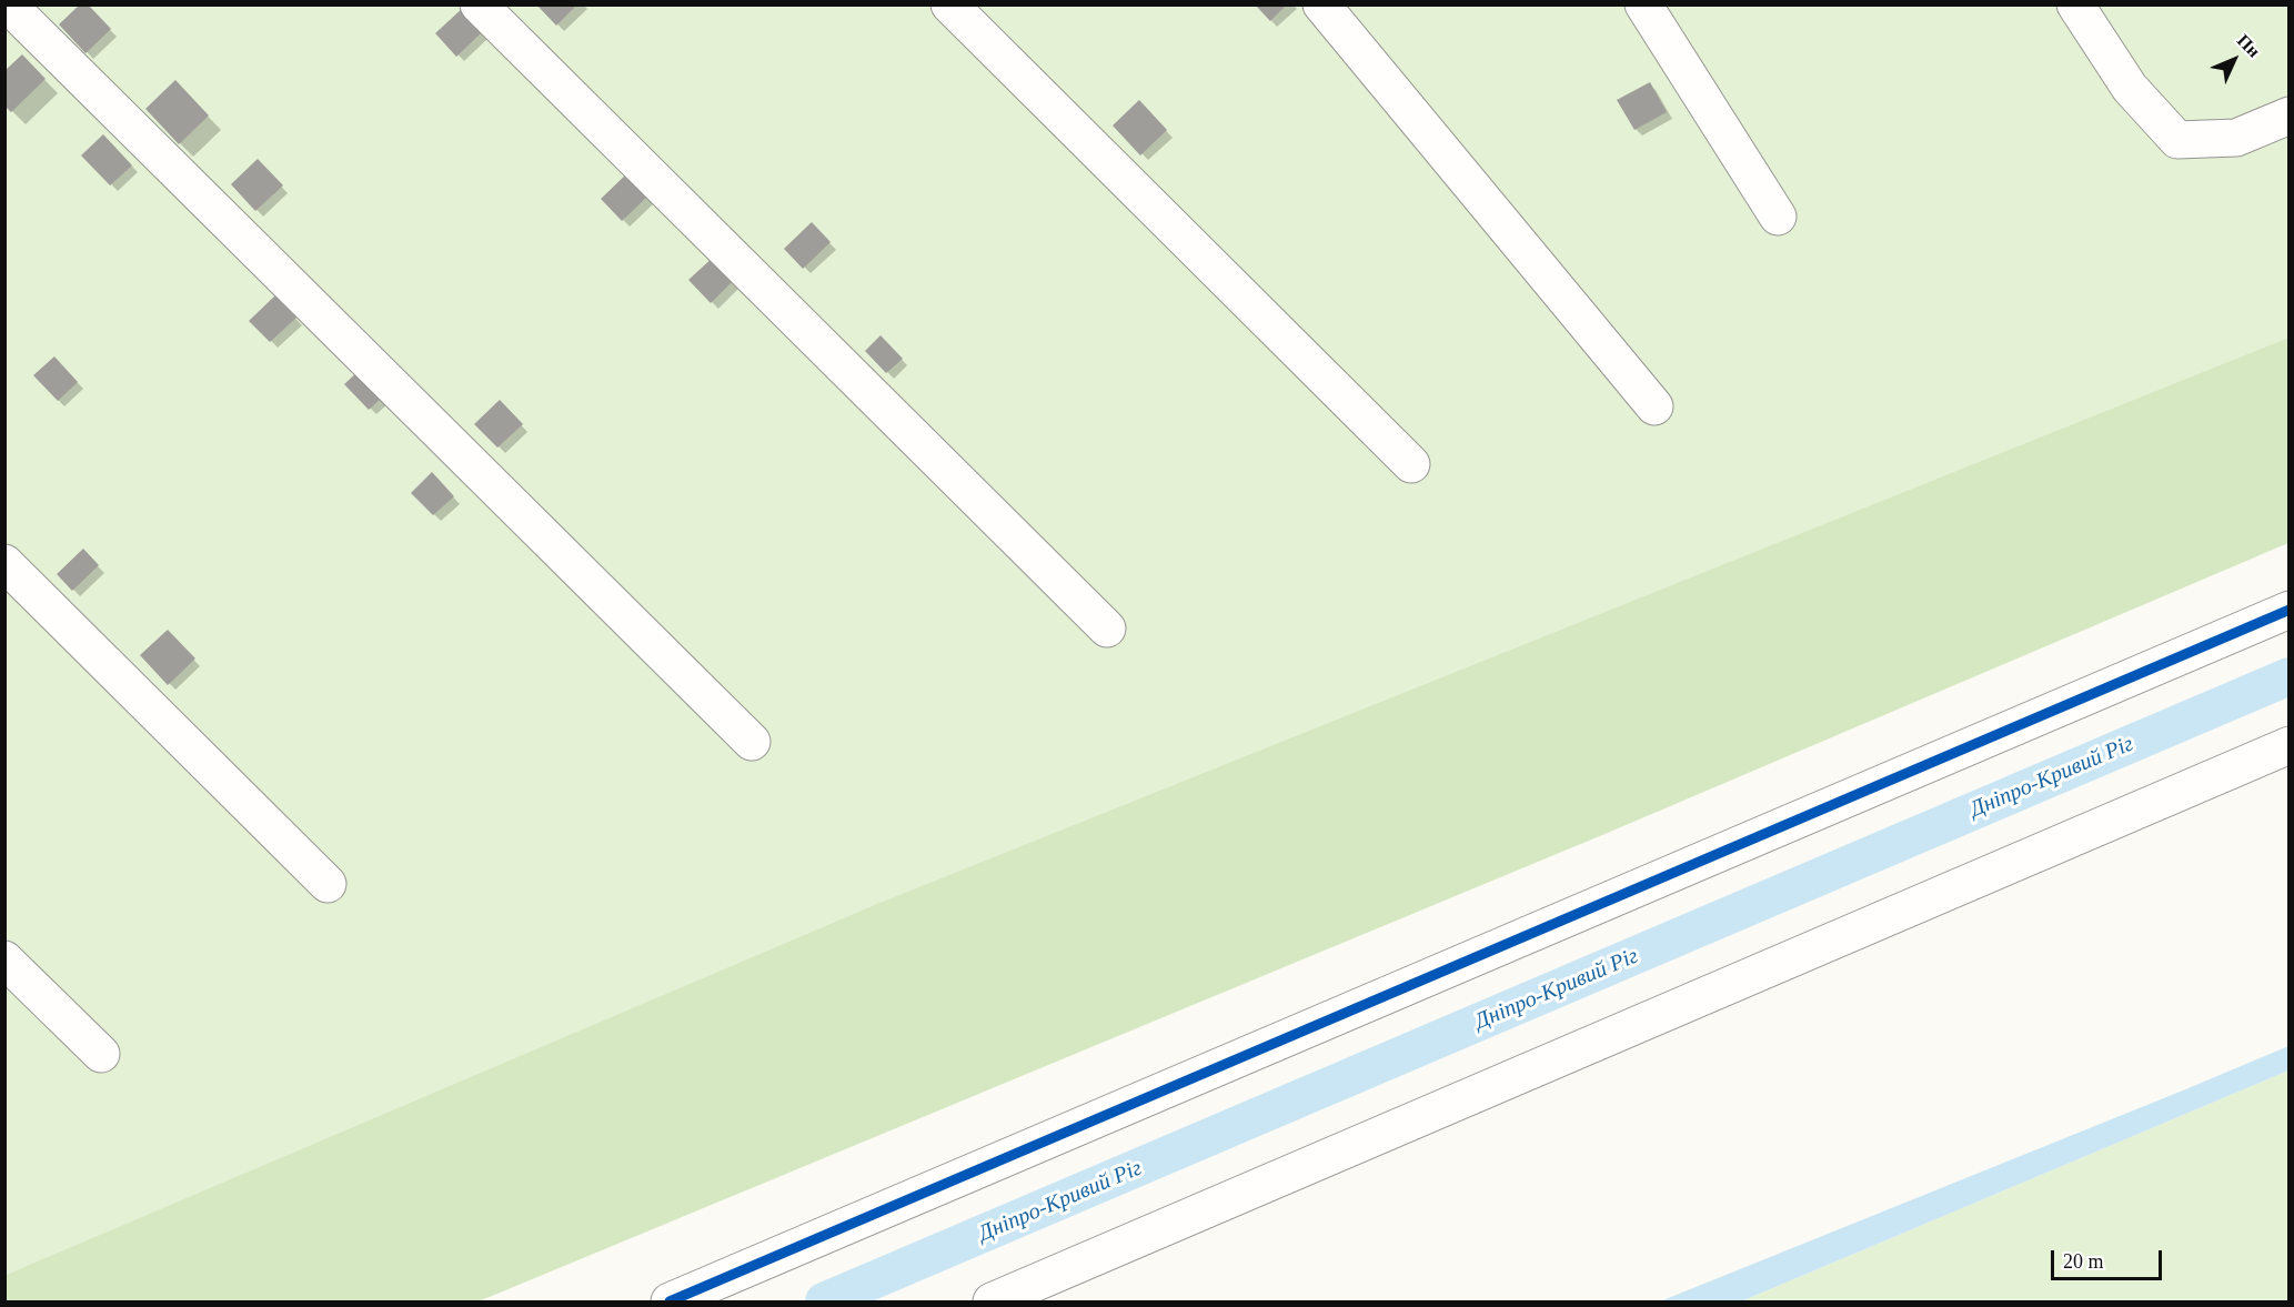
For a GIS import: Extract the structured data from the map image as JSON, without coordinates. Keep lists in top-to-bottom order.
{
  "water": ["Дніпро-Кривий Ріг"],
  "scale_bar": "20 m",
  "north": "top right"
}
